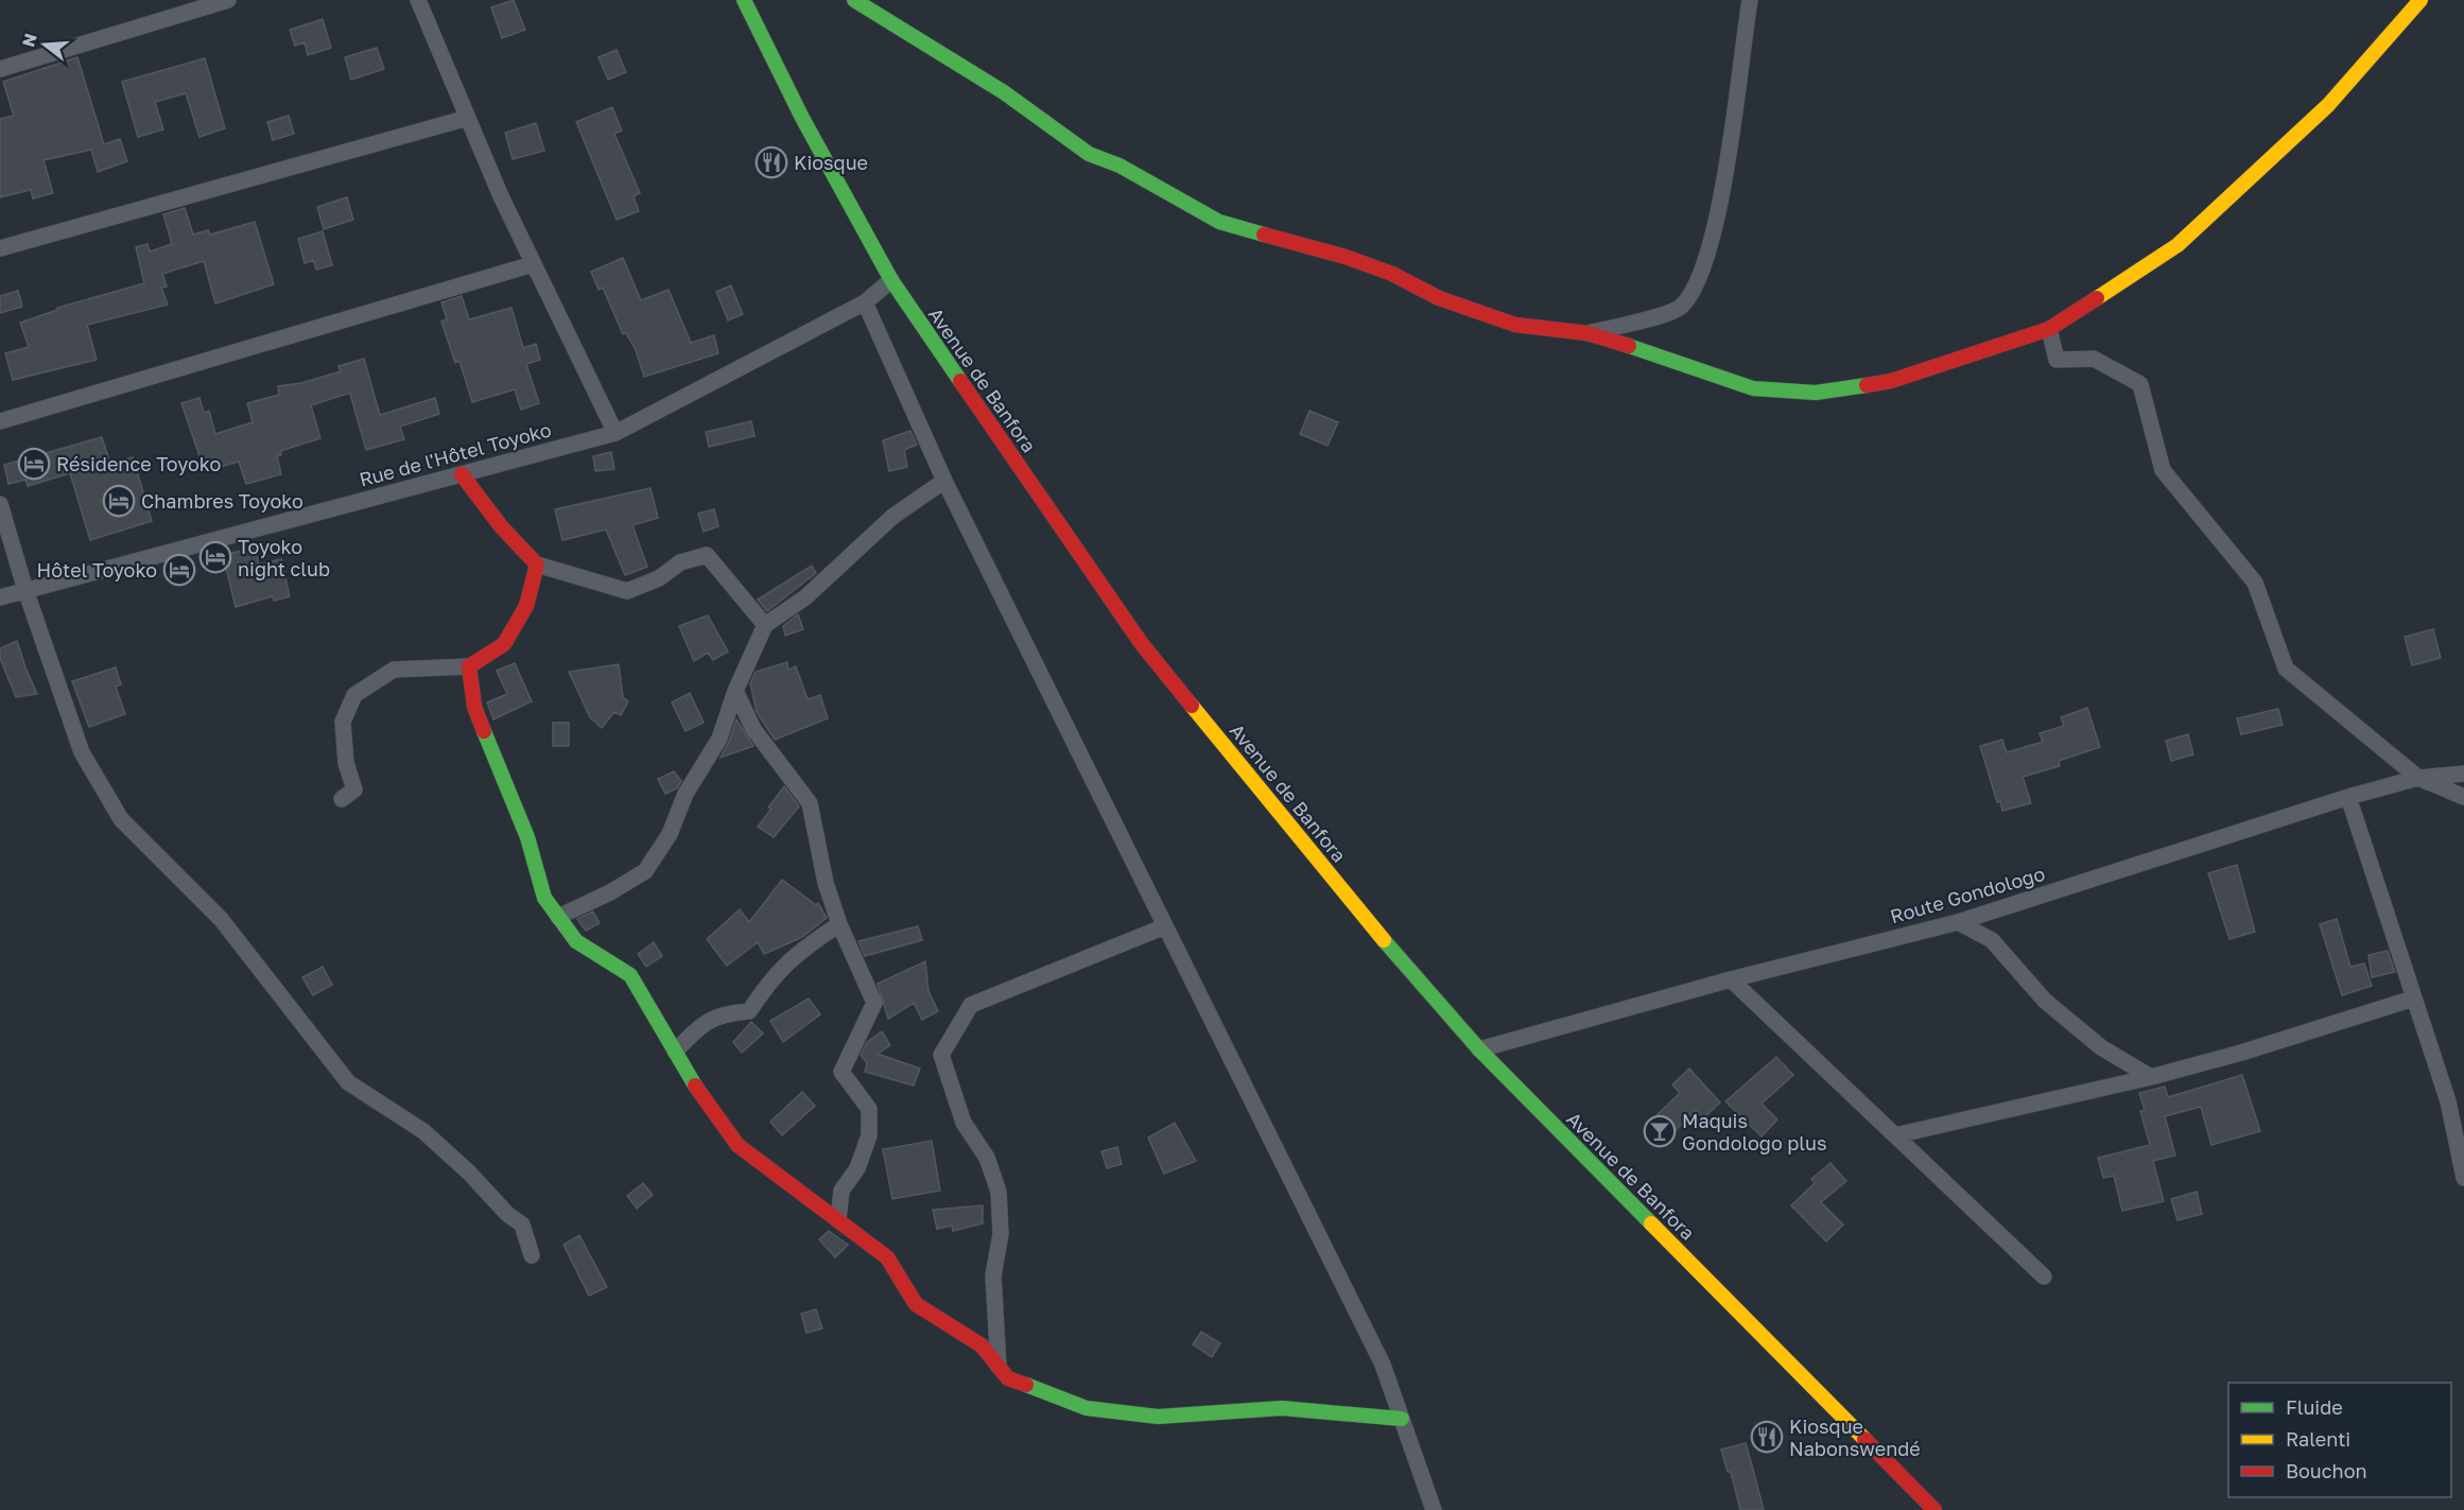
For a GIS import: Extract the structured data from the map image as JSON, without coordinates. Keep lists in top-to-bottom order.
{
  "streets": {
    "street": ["Avenue de Banfora", "Rue de l'Hôtel Toyoko", "Route Gondologo"]
  },
  "crossings": [
    ["Avenue de Banfora", "Rue de l'Hôtel Toyoko"],
    ["Avenue de Banfora", "Route Gondologo"]
  ],
  "places": {
    "restaurant": ["Kiosque", "Kiosque Nabonswendé"],
    "hotel": [
      "Résidence Toyoko",
      "Chambres Toyoko",
      "Toyoko night club",
      "Hôtel Toyoko"
    ],
    "bar": ["Maquis Gondologo plus"]
  },
  "legend": ["Fluide", "Ralenti", "Bouchon"],
  "north": "left"
}
